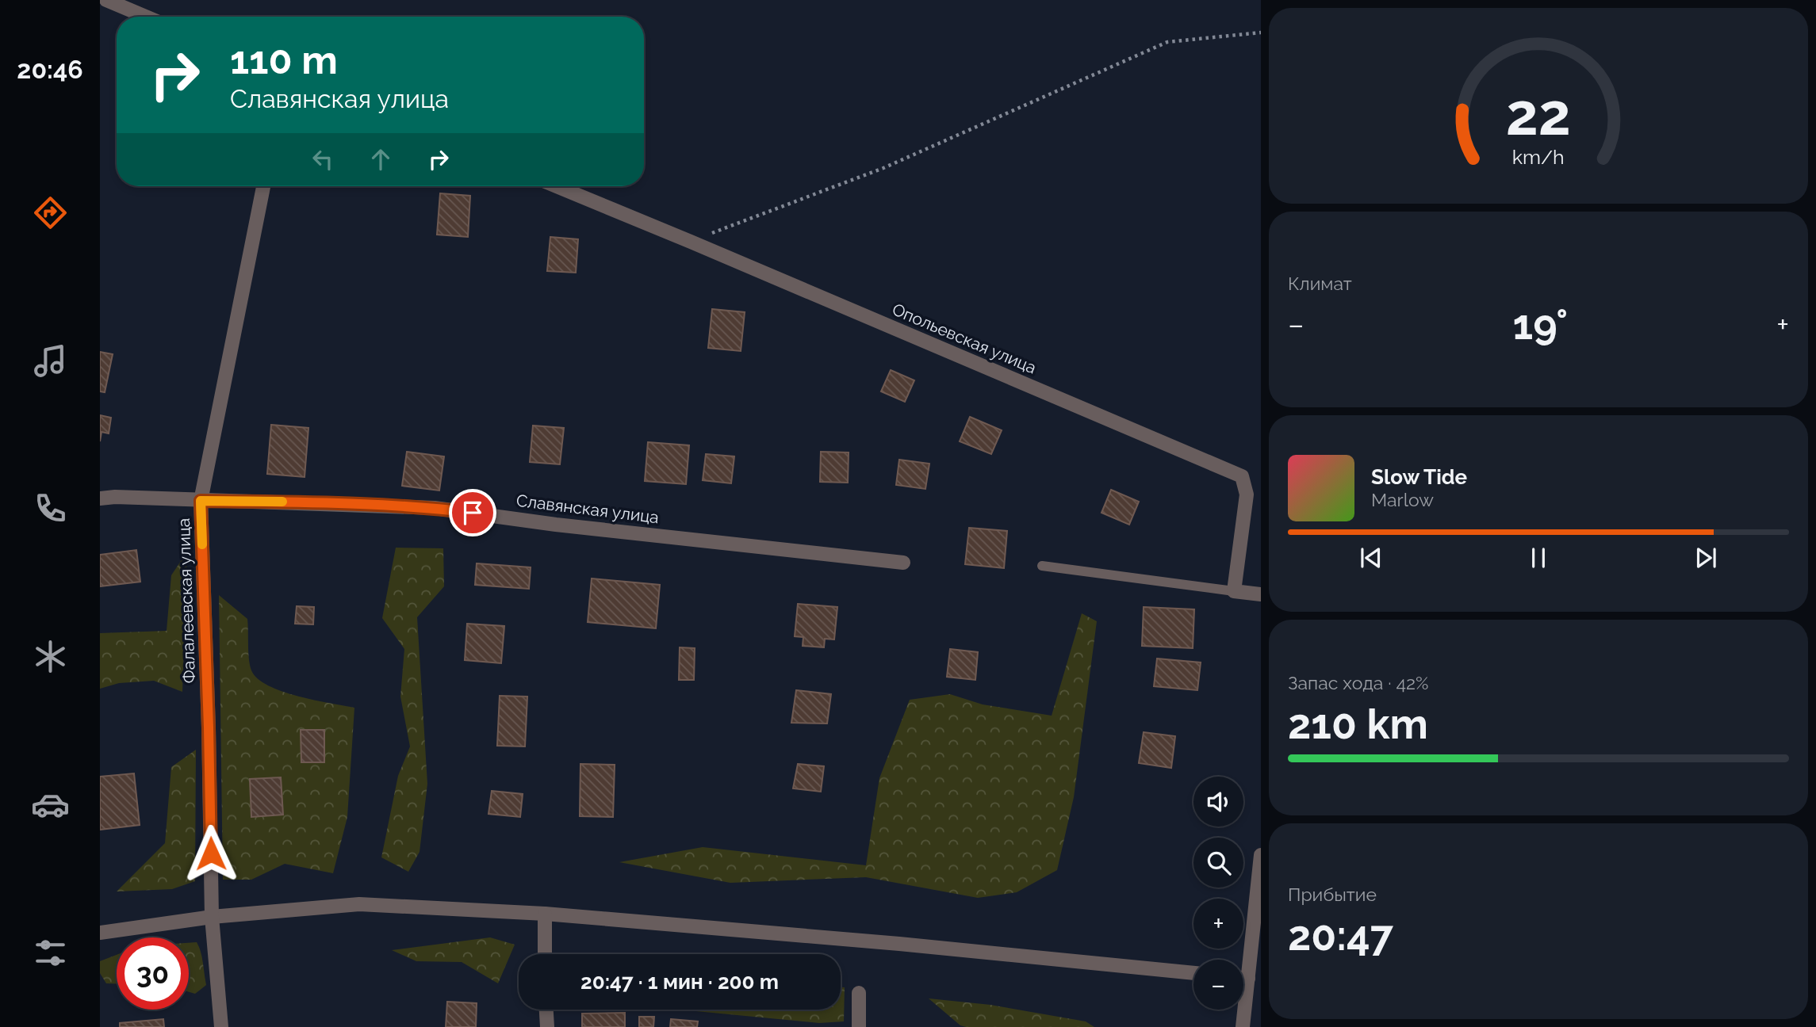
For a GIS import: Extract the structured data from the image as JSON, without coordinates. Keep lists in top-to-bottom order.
{
  "streets": {
    "street": ["Опольевская улица", "Славянская улица", "Фалалеевская улица"]
  },
  "crossings": [
    ["Славянская улица", "Фалалеевская улица"]
  ],
  "page": {
    "tabs": "20:46",
    "turn": ["110 m", "Славянская улица"],
    "tile": [
      "Климат",
      ["Запас хода · 42%", "210 km"],
      ["Прибытие", "20:47"]
    ],
    "heat": ["−", "19°", "+"],
    "song": ["Slow Tide", "Marlow"],
    "map_buttons": ["+", "−"],
    "limit": "30",
    "trip": "20:47 · 1 мин · 200 m",
    "gauge": ["22", "km/h"]
  }
}
